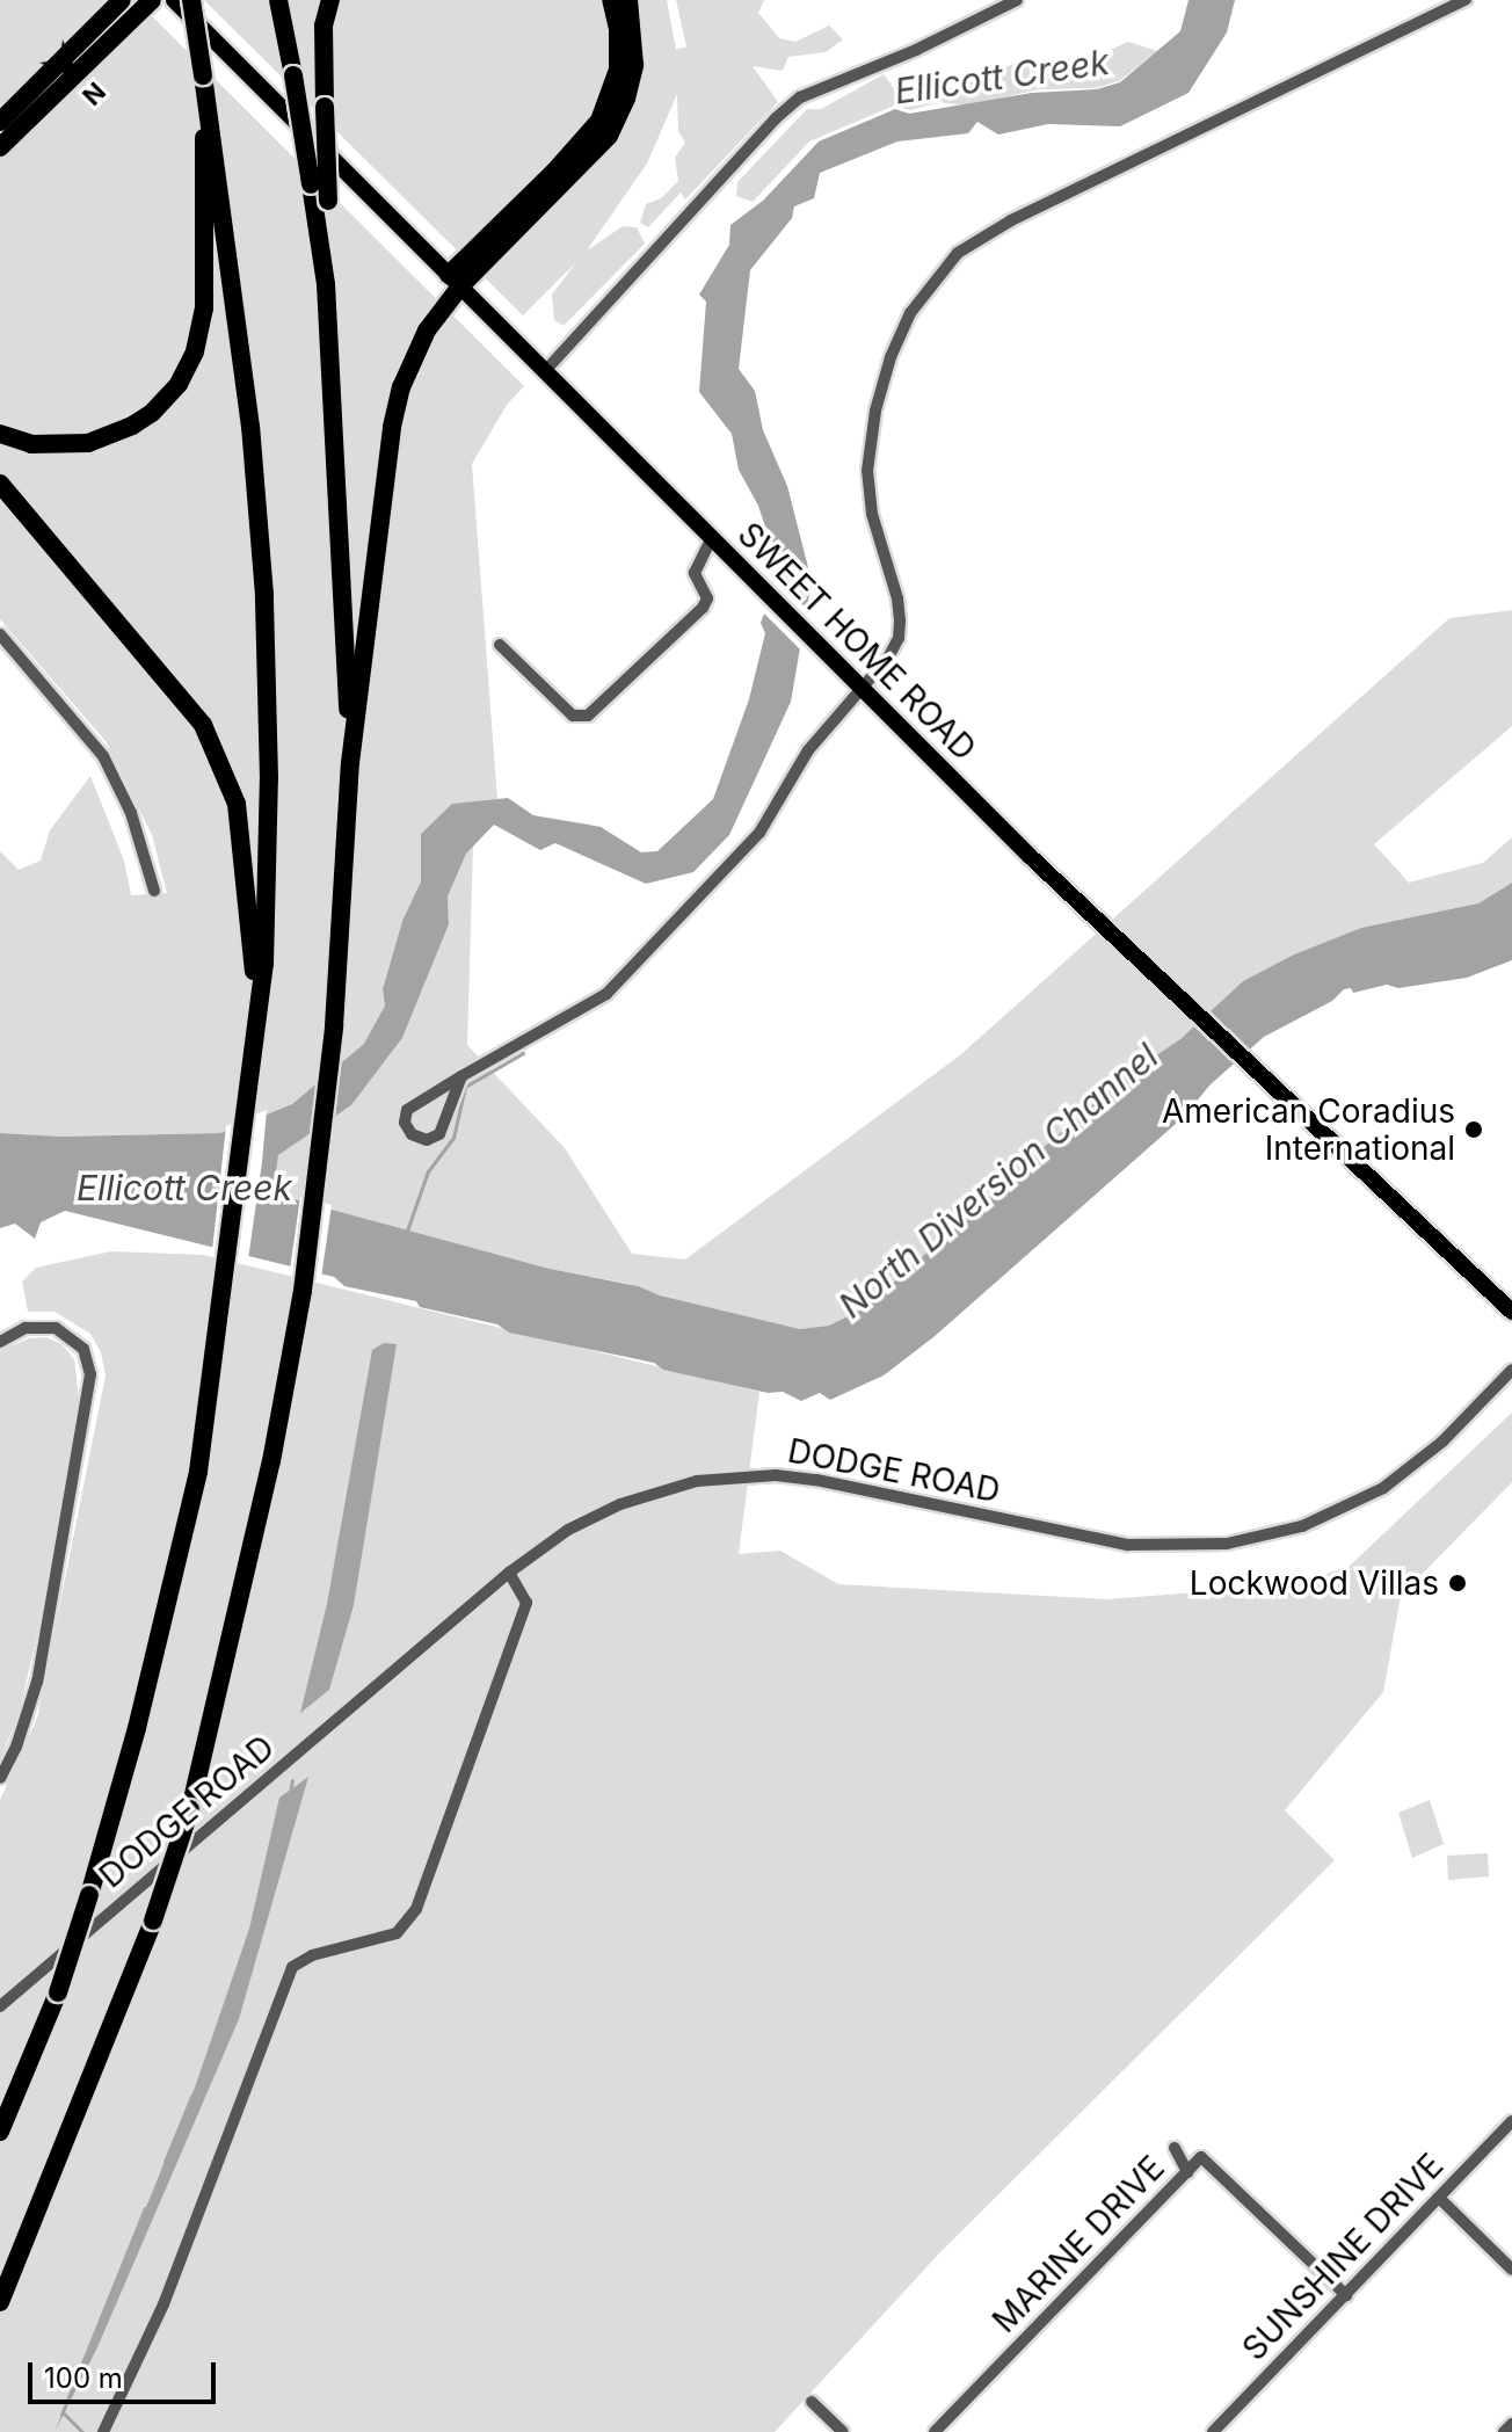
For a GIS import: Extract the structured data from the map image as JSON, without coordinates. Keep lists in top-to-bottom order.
{
  "streets": {
    "main road": ["SWEET HOME ROAD"],
    "street": ["DODGE ROAD", "MARINE DRIVE", "SUNSHINE DRIVE"]
  },
  "crossings": [
    ["MARINE DRIVE", "SUNSHINE DRIVE"]
  ],
  "water": ["Ellicott Creek", "North Diversion Channel"],
  "places": ["American Coradius International", "Lockwood Villas"],
  "scale_bar": "100 m",
  "north": "bottom right"
}
